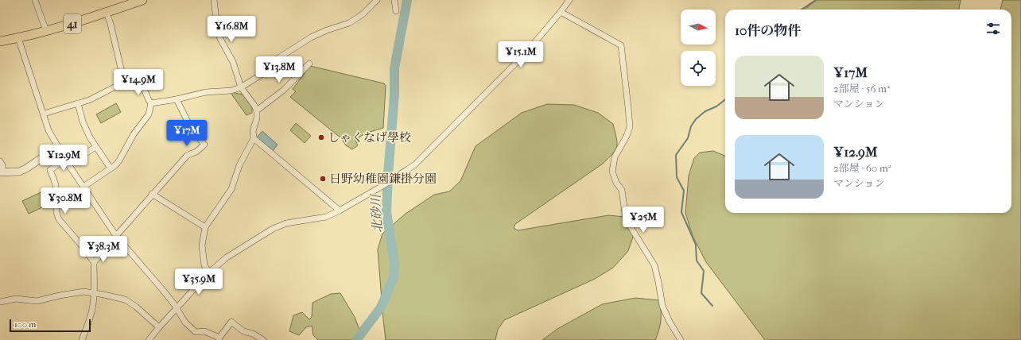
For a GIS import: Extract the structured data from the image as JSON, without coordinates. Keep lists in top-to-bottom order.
{
  "streets": {
    "main road": ["41"]
  },
  "water": ["北砂川"],
  "places": ["しゃくなげ學校", "日野幼稚園鎌掛分園"],
  "scale_bar": "100 m",
  "north": "right",
  "page": {
    "heading": "10件の物件",
    "price": [
      "¥16.8M",
      "¥15.1M",
      "¥13.8M",
      "¥14.9M",
      "¥17M",
      "¥12.9M",
      "¥30.8M",
      "¥25M",
      "¥38.3M",
      "¥35.9M"
    ],
    "list": [
      {
        "name": "¥17M",
        "note": "2部屋 · 56 m² · マンション"
      },
      {
        "name": "¥12.9M",
        "note": "2部屋 · 60 m² · マンション"
      }
    ],
    "scale": "100 m"
  }
}
